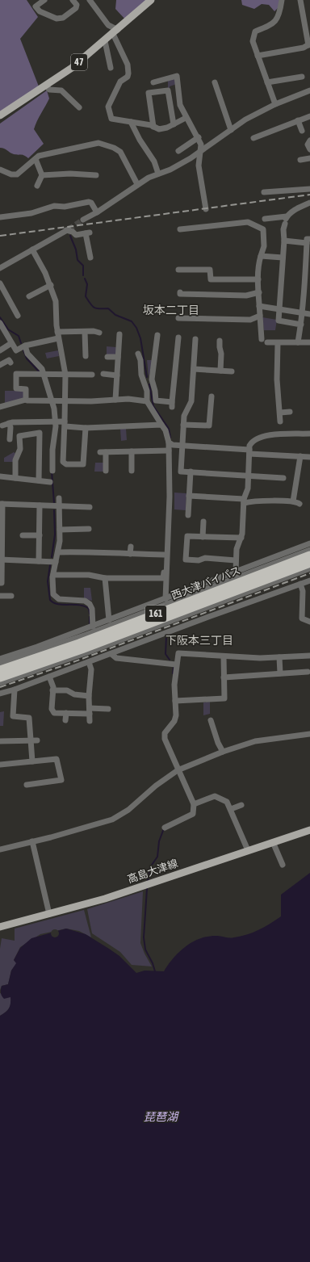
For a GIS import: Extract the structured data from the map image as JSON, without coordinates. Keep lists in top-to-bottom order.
{
  "streets": {
    "highway": ["西大津バイパス", "161"],
    "main road": ["47", "高島大津線"]
  },
  "districts": ["坂本二丁目", "下阪本三丁目"],
  "water": ["琵琶湖"]
}
